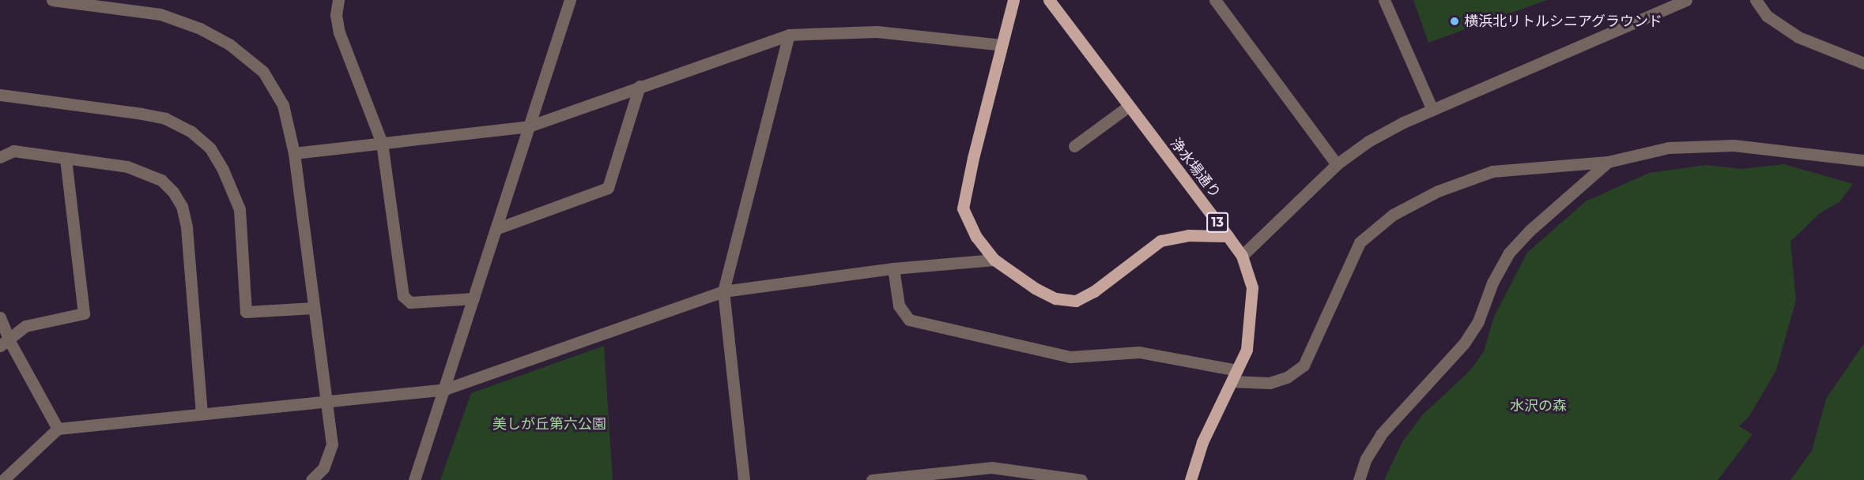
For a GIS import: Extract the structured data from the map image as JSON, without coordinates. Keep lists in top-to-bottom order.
{
  "streets": {
    "main road": ["浄水場通り", "13"]
  },
  "crossings": [
    ["浄水場通り", "13"]
  ],
  "parks": ["水沢の森", "美しが丘第六公園"],
  "places": ["横浜北リトルシニアグラウンド"]
}
